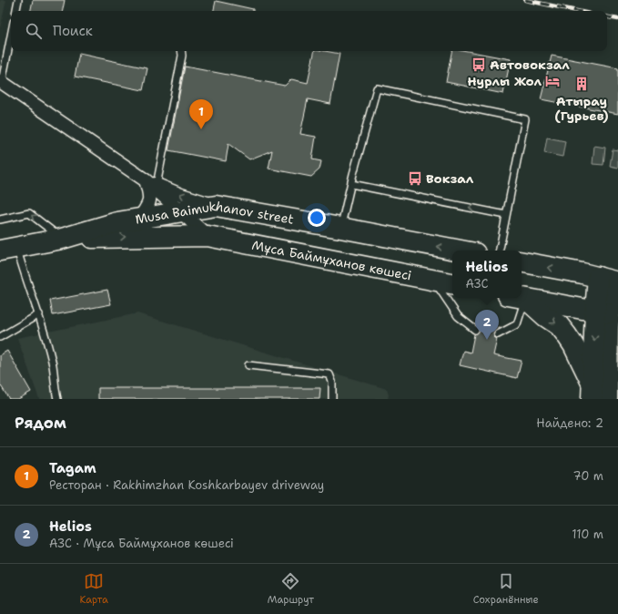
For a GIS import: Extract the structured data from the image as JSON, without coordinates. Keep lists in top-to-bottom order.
{
  "streets": {
    "main road": ["Musa Baimukhanov street", "Мұса Баймұханов көшесі"]
  },
  "crossings": [
    ["Musa Baimukhanov street", "Мұса Баймұханов көшесі"]
  ],
  "places": {
    "bus stop": ["Автовокзал", "Вокзал"],
    "hotel": ["Нурлы Жол"],
    "building": ["Атырау (Гурьев)"]
  },
  "page": {
    "search": "Поиск",
    "pins": ["1", "2"],
    "popup": ["Helios", "АЗС"],
    "heading": ["Рядом", "Найдено: 2"],
    "list": [
      {
        "mark": "1",
        "name": "Tagam",
        "note": "Ресторан · Rakhimzhan Koshkarbayev driveway",
        "value": "70 m"
      },
      {
        "mark": "2",
        "name": "Helios",
        "note": "АЗС · Мұса Баймұханов көшесі",
        "value": "110 m"
      }
    ],
    "nav": ["Карта", "Маршрут", "Сохранённые"]
  }
}
